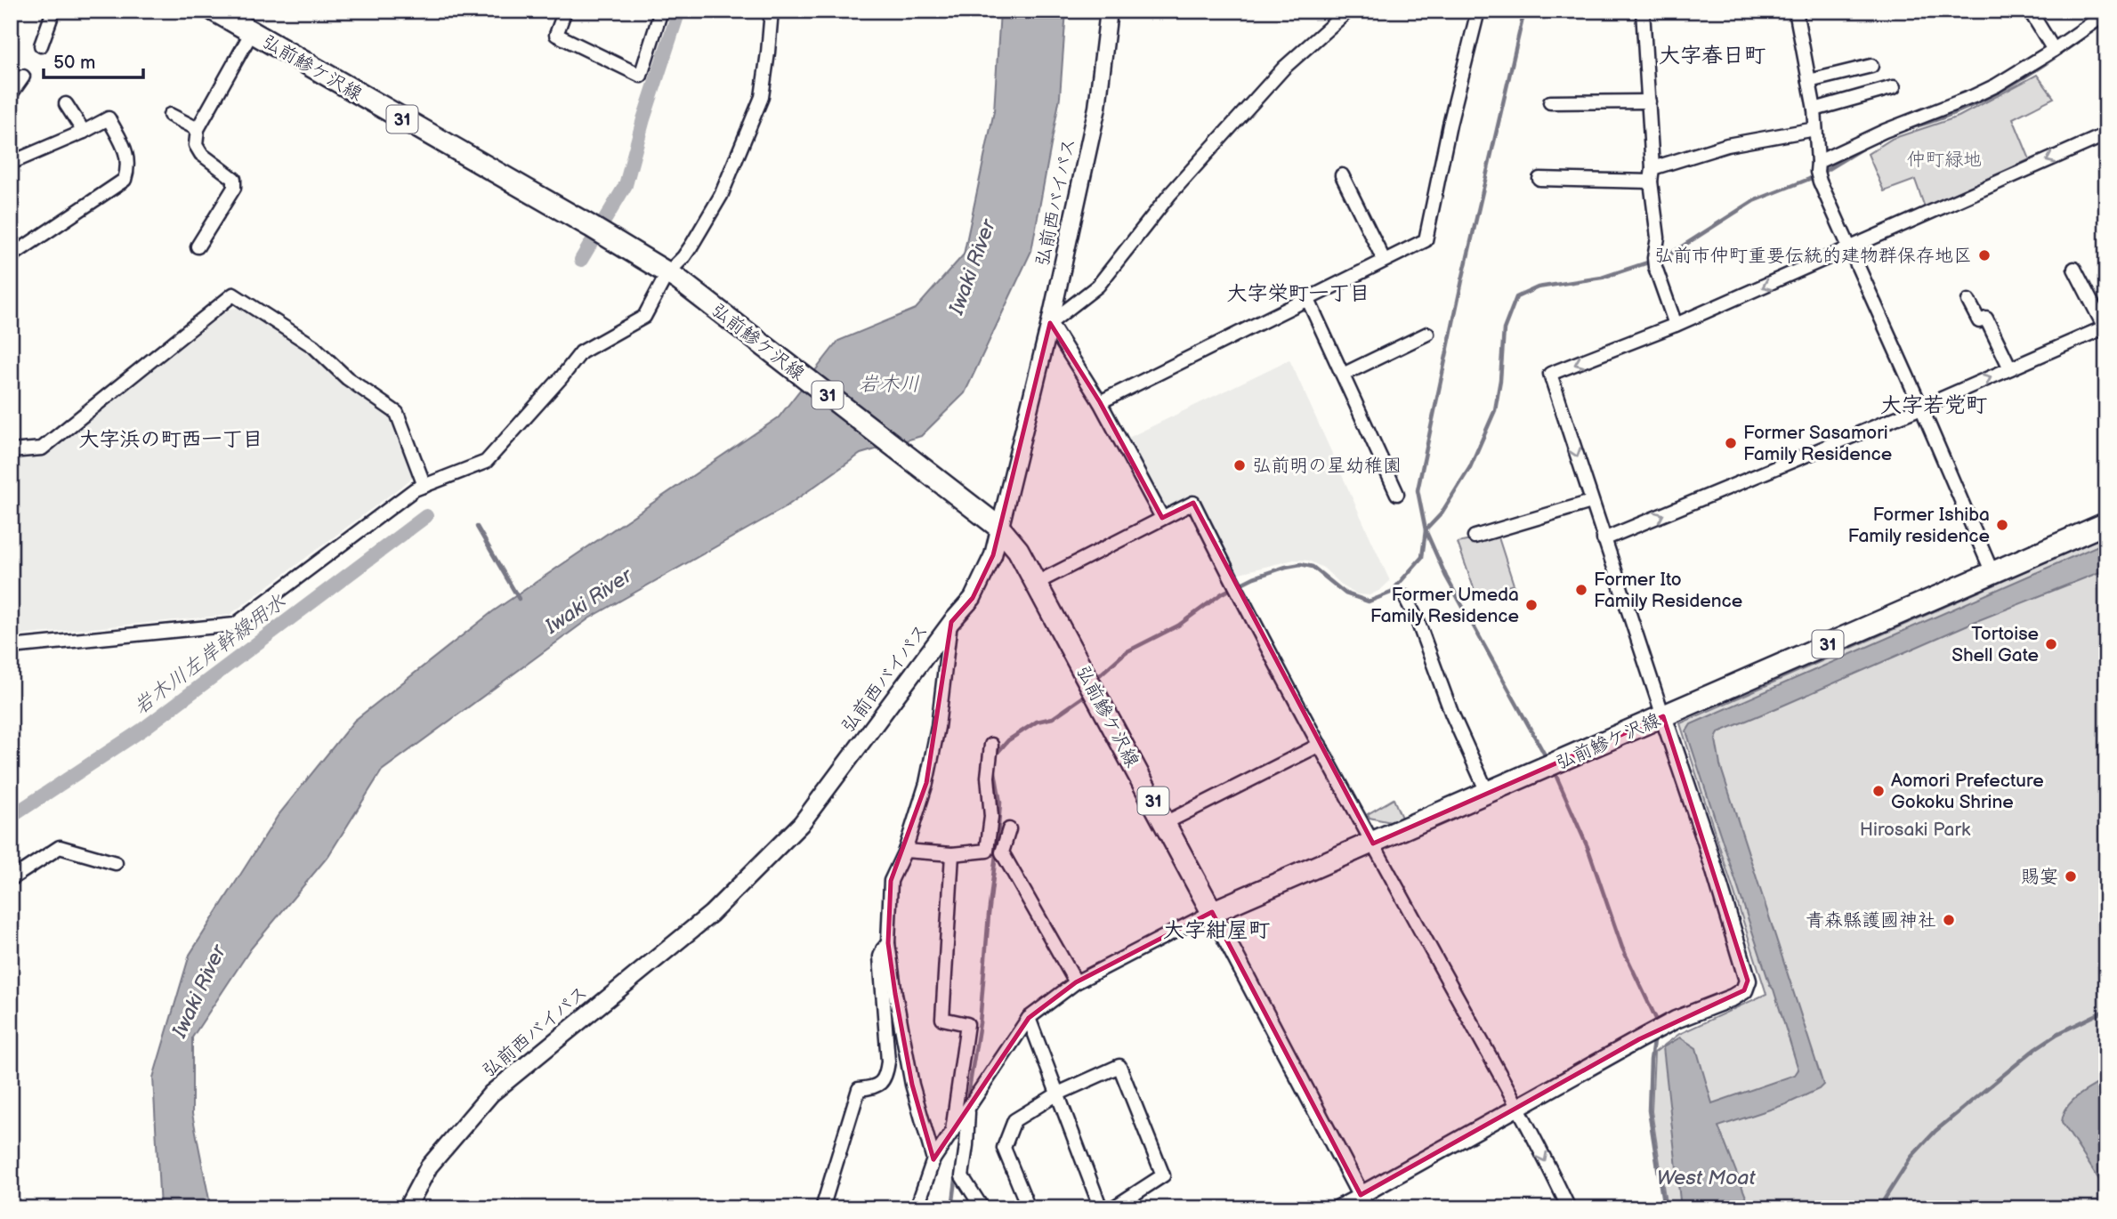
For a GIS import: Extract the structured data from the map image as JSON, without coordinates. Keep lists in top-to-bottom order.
{
  "streets": {
    "main road": ["弘前鰺ケ沢線", "31"],
    "street": ["弘前西バイパス"]
  },
  "crossings": [
    ["弘前鰺ケ沢線", "弘前西バイパス"]
  ],
  "districts": [
    "大字春日町",
    "大字栄町一丁目",
    "大字若党町",
    "大字浜の町西一丁目",
    "大字紺屋町"
  ],
  "water": [
    "Iwaki River",
    "岩木川",
    "岩木川左岸幹線用水",
    "West Moat"
  ],
  "parks": ["仲町緑地", "Hirosaki Park"],
  "places": [
    "弘前市仲町重要伝統的建物群保存地区",
    "Former Sasamori Family Residence",
    "弘前明の星幼稚園",
    "Former Ishiba Family residence",
    "Former Ito Family Residence",
    "Former Umeda Family Residence",
    "Tortoise Shell Gate",
    "Aomori Prefecture Gokoku Shrine",
    "賜宴",
    "青森縣護國神社"
  ],
  "scale_bar": "50 m"
}
